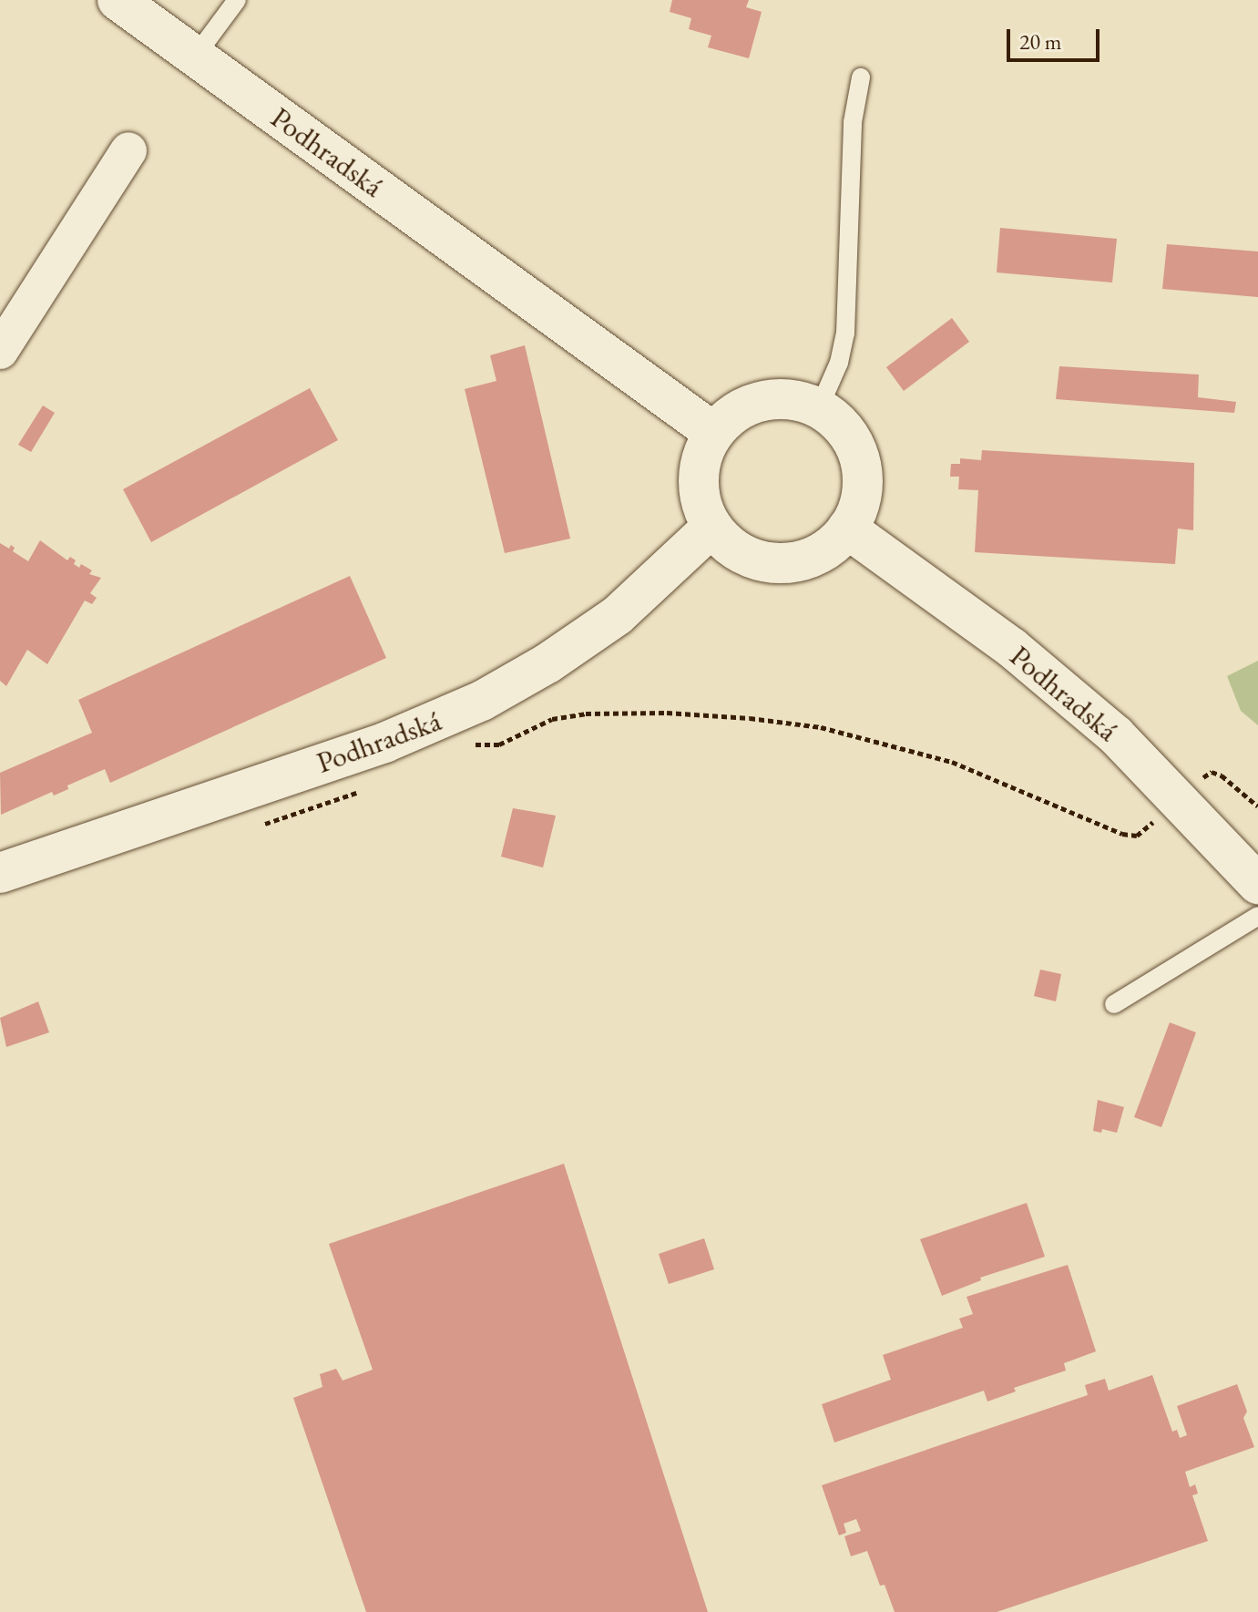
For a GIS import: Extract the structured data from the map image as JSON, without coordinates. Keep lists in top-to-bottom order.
{
  "streets": {
    "main road": ["Podhradská"]
  },
  "scale_bar": "20 m"
}
